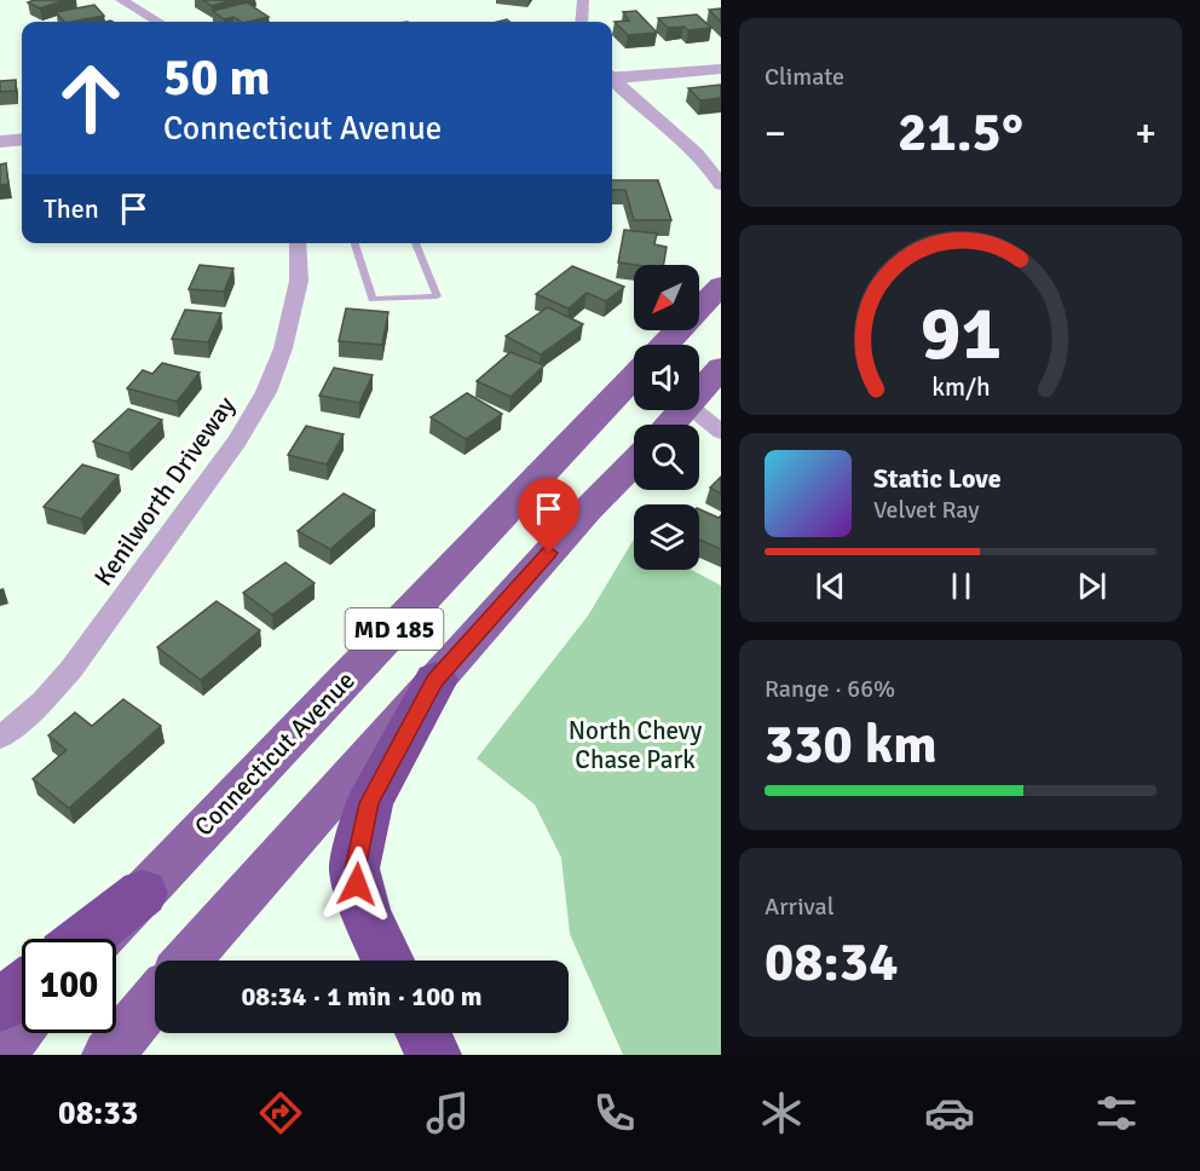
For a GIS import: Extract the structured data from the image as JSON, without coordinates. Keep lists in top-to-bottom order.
{
  "streets": {
    "main road": ["MD 185", "Connecticut Avenue"],
    "street": ["Kenilworth Driveway"]
  },
  "parks": ["North Chevy Chase Park"],
  "north": "bottom left",
  "page": {
    "tile": [
      "Climate",
      ["Range · 66%", "330 km"],
      ["Arrival", "08:34"]
    ],
    "turn": ["50 m", "Connecticut Avenue"],
    "heat": ["−", "21.5°", "+"],
    "then": "Then",
    "song": ["Static Love", "Velvet Ray"],
    "limit": "100",
    "trip": "08:34 · 1 min · 100 m",
    "tabs": "08:33",
    "gauge": ["91", "km/h"]
  }
}
